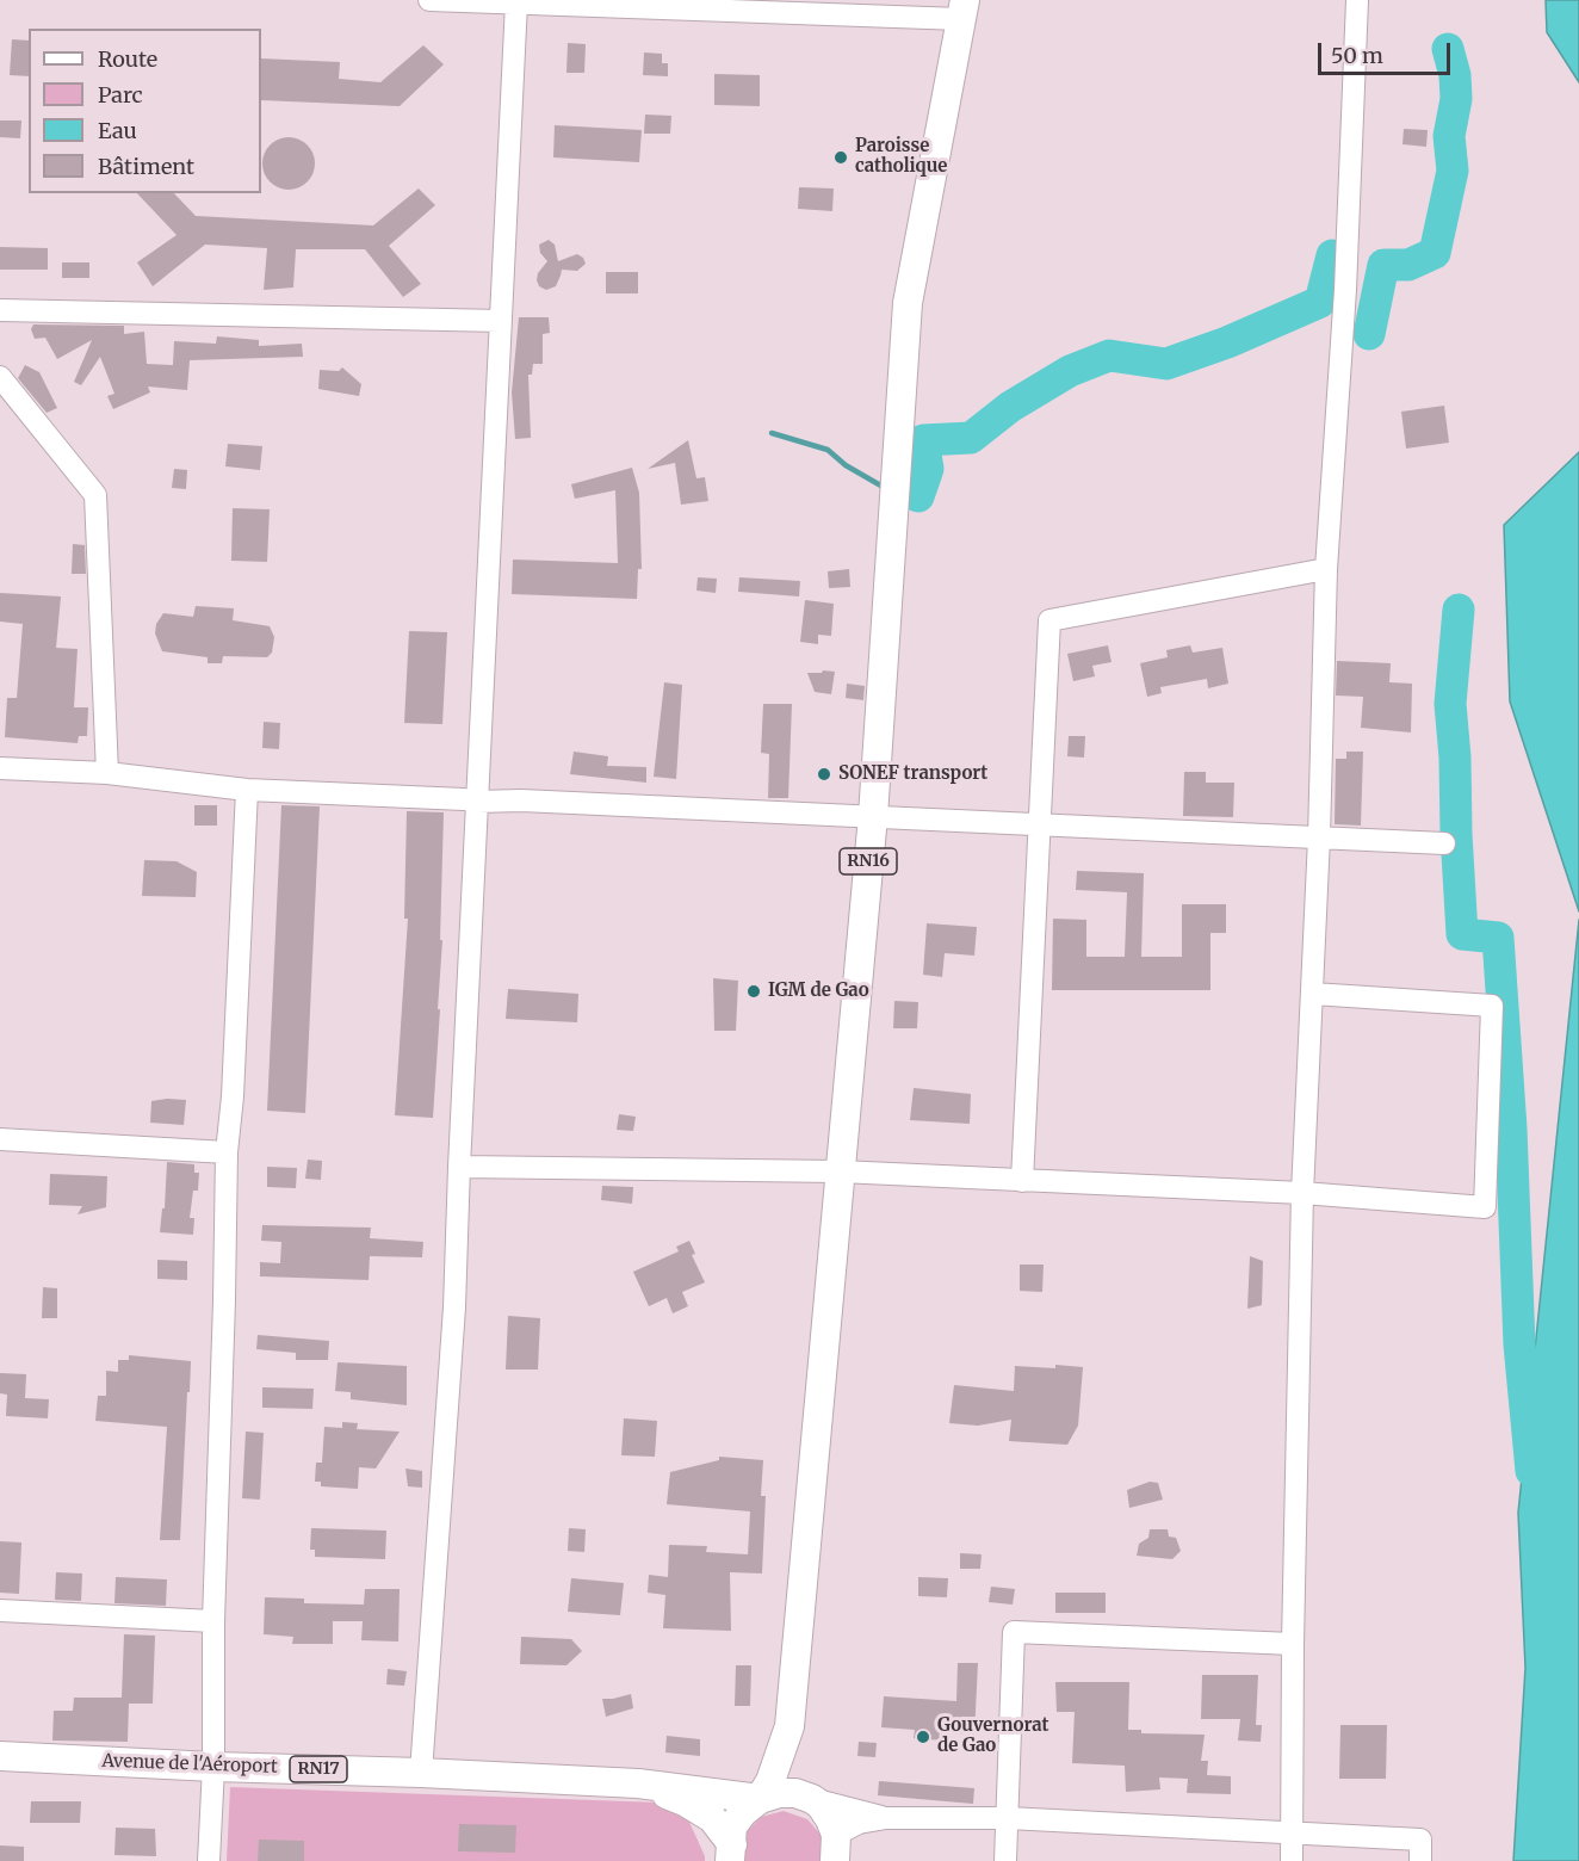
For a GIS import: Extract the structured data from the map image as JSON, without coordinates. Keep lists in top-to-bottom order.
{
  "streets": {
    "main road": ["RN16", "Avenue de l'Aéroport", "RN17"]
  },
  "crossings": [
    ["RN16", "RN17"],
    ["Avenue de l'Aéroport", "RN17"]
  ],
  "places": [
    "Paroisse catholique",
    "SONEF transport",
    "IGM de Gao",
    "Gouvernorat de Gao"
  ],
  "legend": [
    "Route",
    "Parc",
    "Eau",
    "Bâtiment"
  ],
  "scale_bar": "50 m"
}
